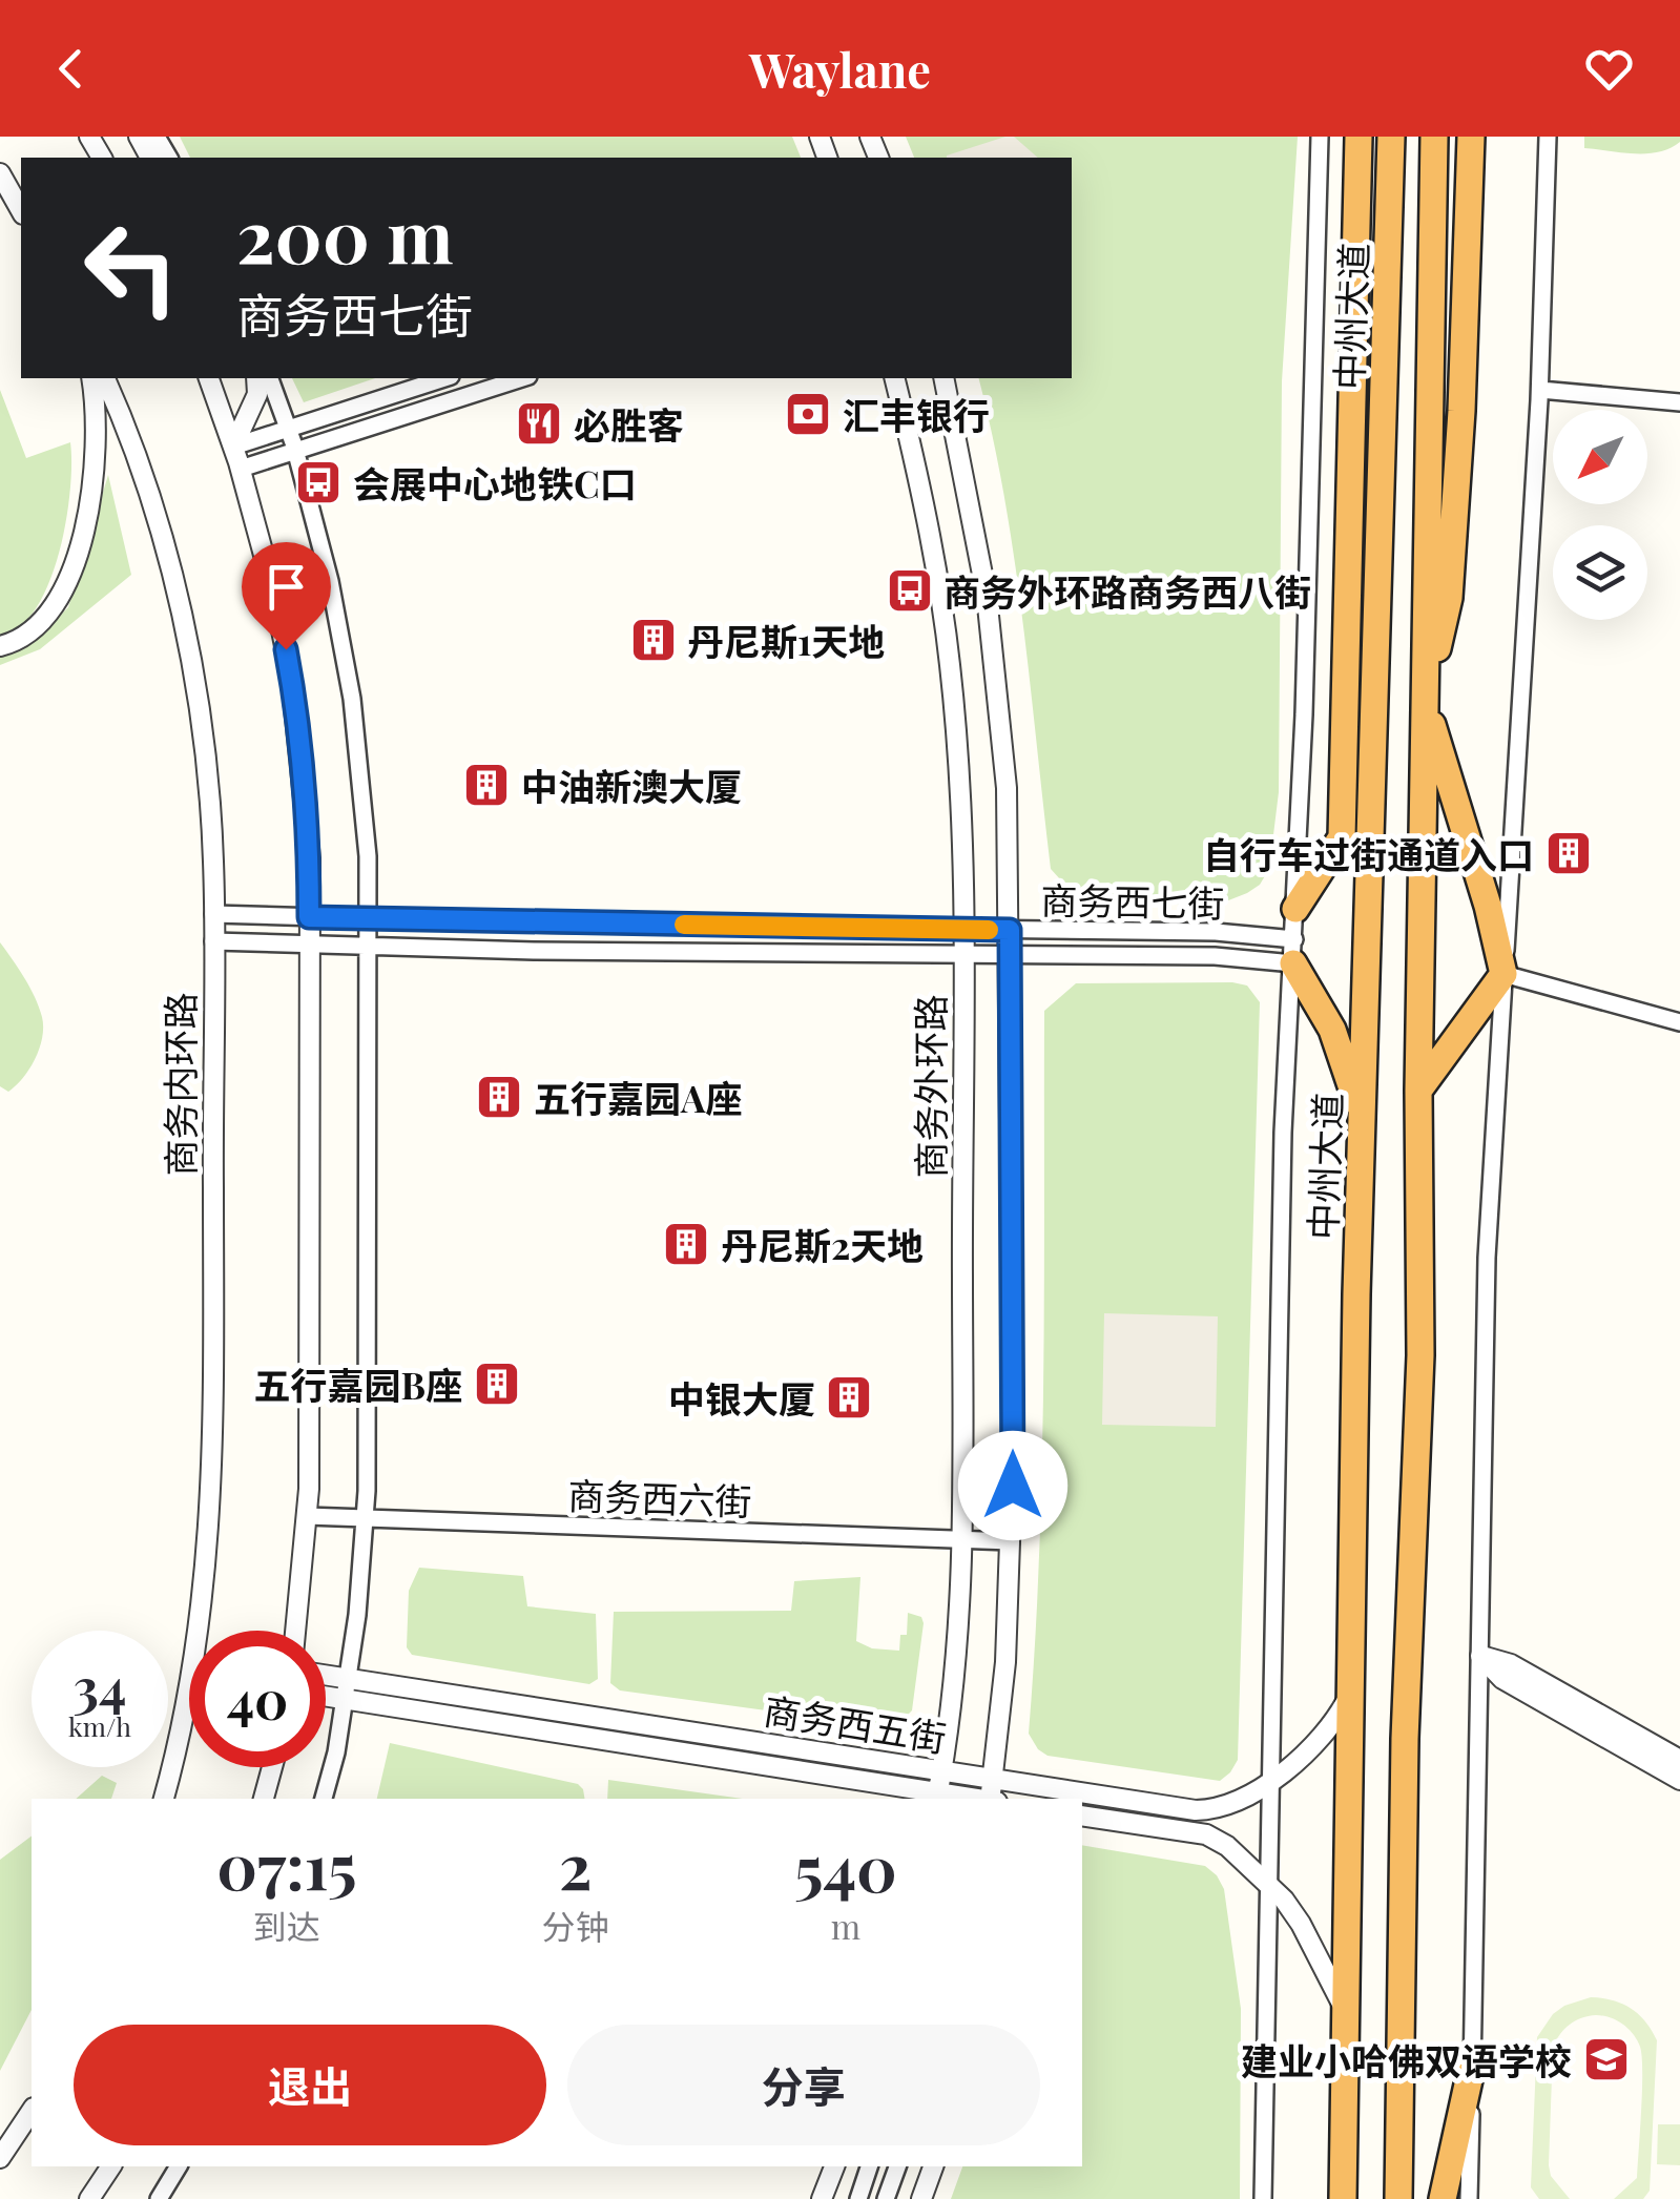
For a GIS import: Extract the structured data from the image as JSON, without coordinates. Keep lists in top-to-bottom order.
{
  "streets": {
    "highway": ["中州大道"],
    "street": [
      "商务西七街",
      "商务内环路",
      "商务外环路",
      "商务西六街",
      "商务西五街"
    ]
  },
  "crossings": [
    ["中州大道", "商务西五街"],
    ["商务西七街", "商务内环路"],
    ["商务西七街", "商务外环路"],
    ["商务外环路", "商务西六街"],
    ["商务外环路", "商务西五街"]
  ],
  "places": {
    "bank": ["汇丰银行"],
    "restaurant": ["必胜客"],
    "bus stop": ["会展中心地铁C口", "商务外环路商务西八街"],
    "building": [
      "丹尼斯1天地",
      "中油新澳大厦",
      "自行车过街通道入口",
      "五行嘉园A座",
      "丹尼斯2天地",
      "五行嘉园B座",
      "中银大厦"
    ],
    "school or university": ["建业小哈佛双语学校"]
  },
  "north": "bottom left",
  "page": {
    "header": "Waylane",
    "turn": ["200 m", "商务西七街"],
    "speed": "34 km/h",
    "limit": "40",
    "eta": [
      "07:15",
      "到达",
      "2",
      "分钟",
      "540",
      "m"
    ],
    "buttons": ["退出", "分享"]
  }
}
